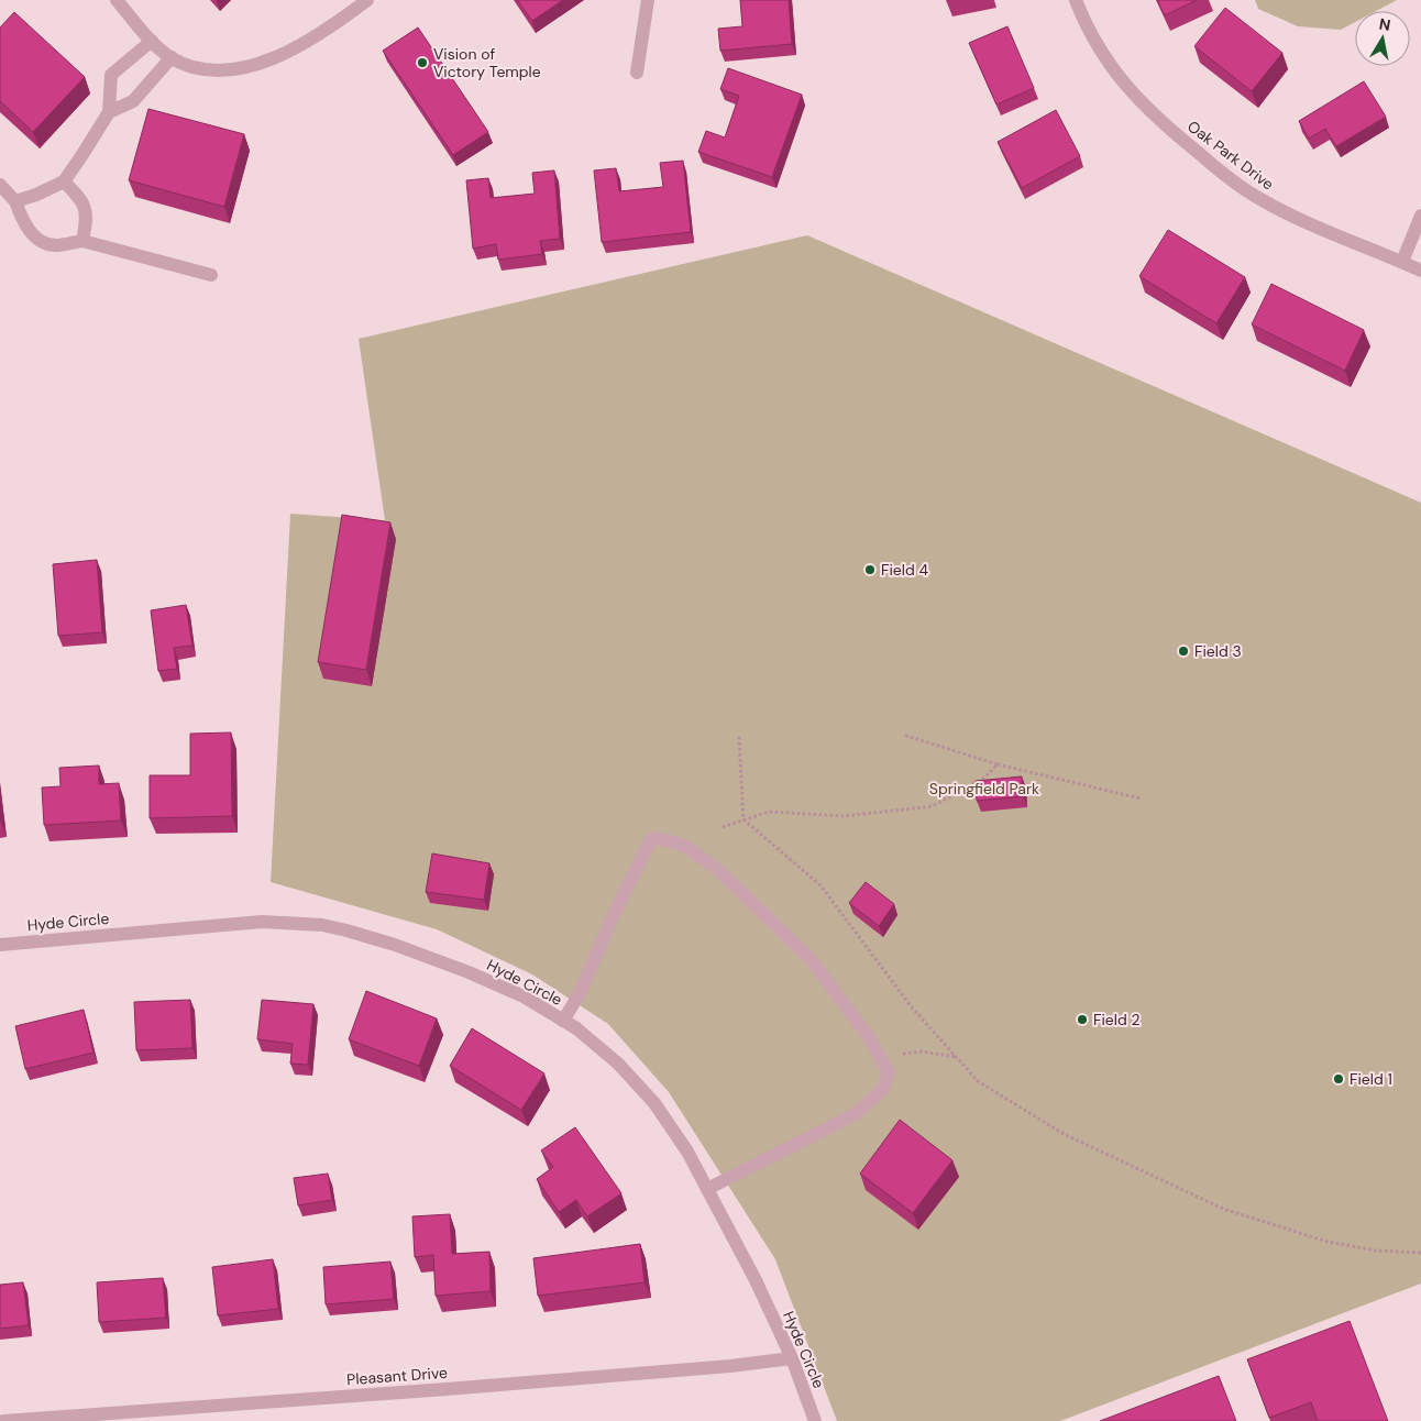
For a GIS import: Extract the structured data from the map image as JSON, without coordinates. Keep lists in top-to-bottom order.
{
  "streets": {
    "street": ["Oak Park Drive", "Hyde Circle", "Pleasant Drive"]
  },
  "crossings": [
    ["Hyde Circle", "Pleasant Drive"]
  ],
  "parks": ["Springfield Park"],
  "places": [
    "Vision of Victory Temple",
    "Field 4",
    "Field 3",
    "Field 2",
    "Field 1"
  ],
  "north": "top"
}
